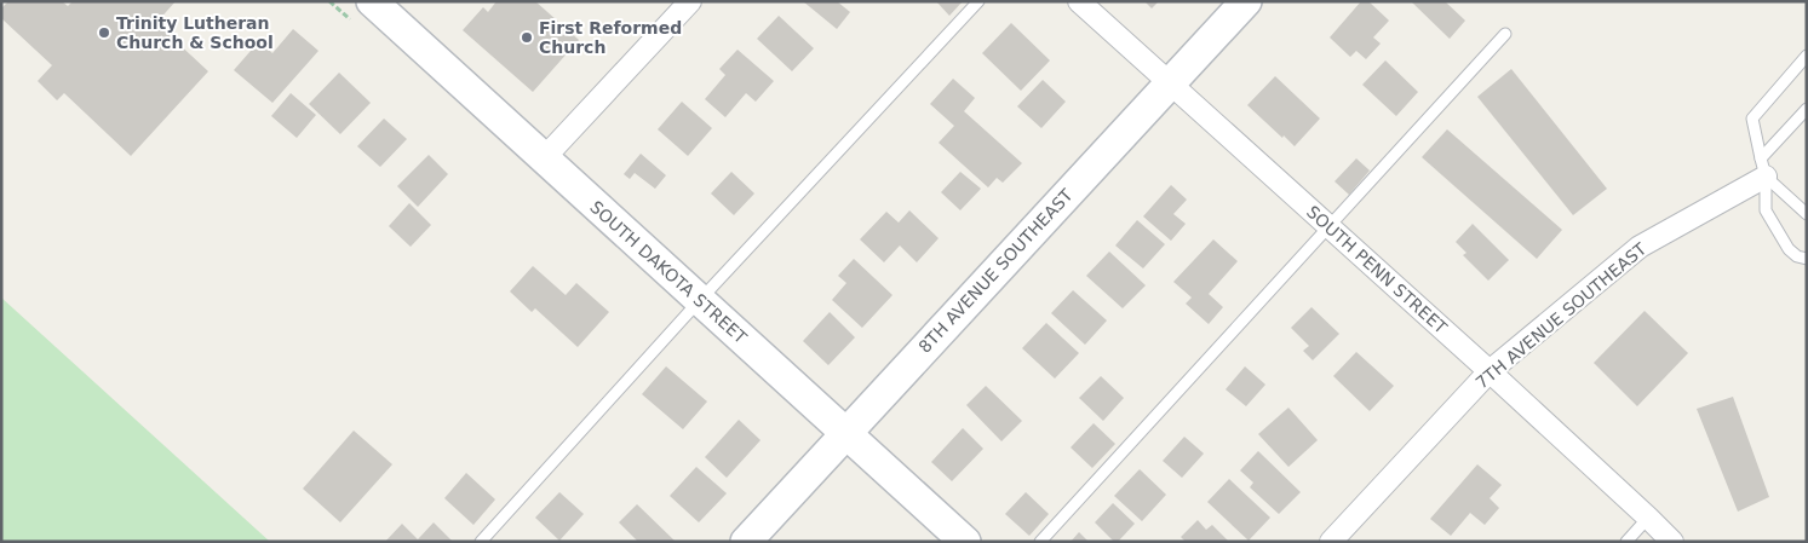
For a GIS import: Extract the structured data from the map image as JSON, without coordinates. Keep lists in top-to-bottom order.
{
  "streets": {
    "street": [
      "SOUTH PENN STREET",
      "8TH AVENUE SOUTHEAST",
      "SOUTH DAKOTA STREET",
      "7TH AVENUE SOUTHEAST"
    ]
  },
  "crossings": [
    ["SOUTH PENN STREET", "8TH AVENUE SOUTHEAST"],
    ["SOUTH PENN STREET", "7TH AVENUE SOUTHEAST"],
    ["8TH AVENUE SOUTHEAST", "SOUTH DAKOTA STREET"]
  ],
  "places": ["Trinity Lutheran Church & School", "First Reformed Church"]
}
